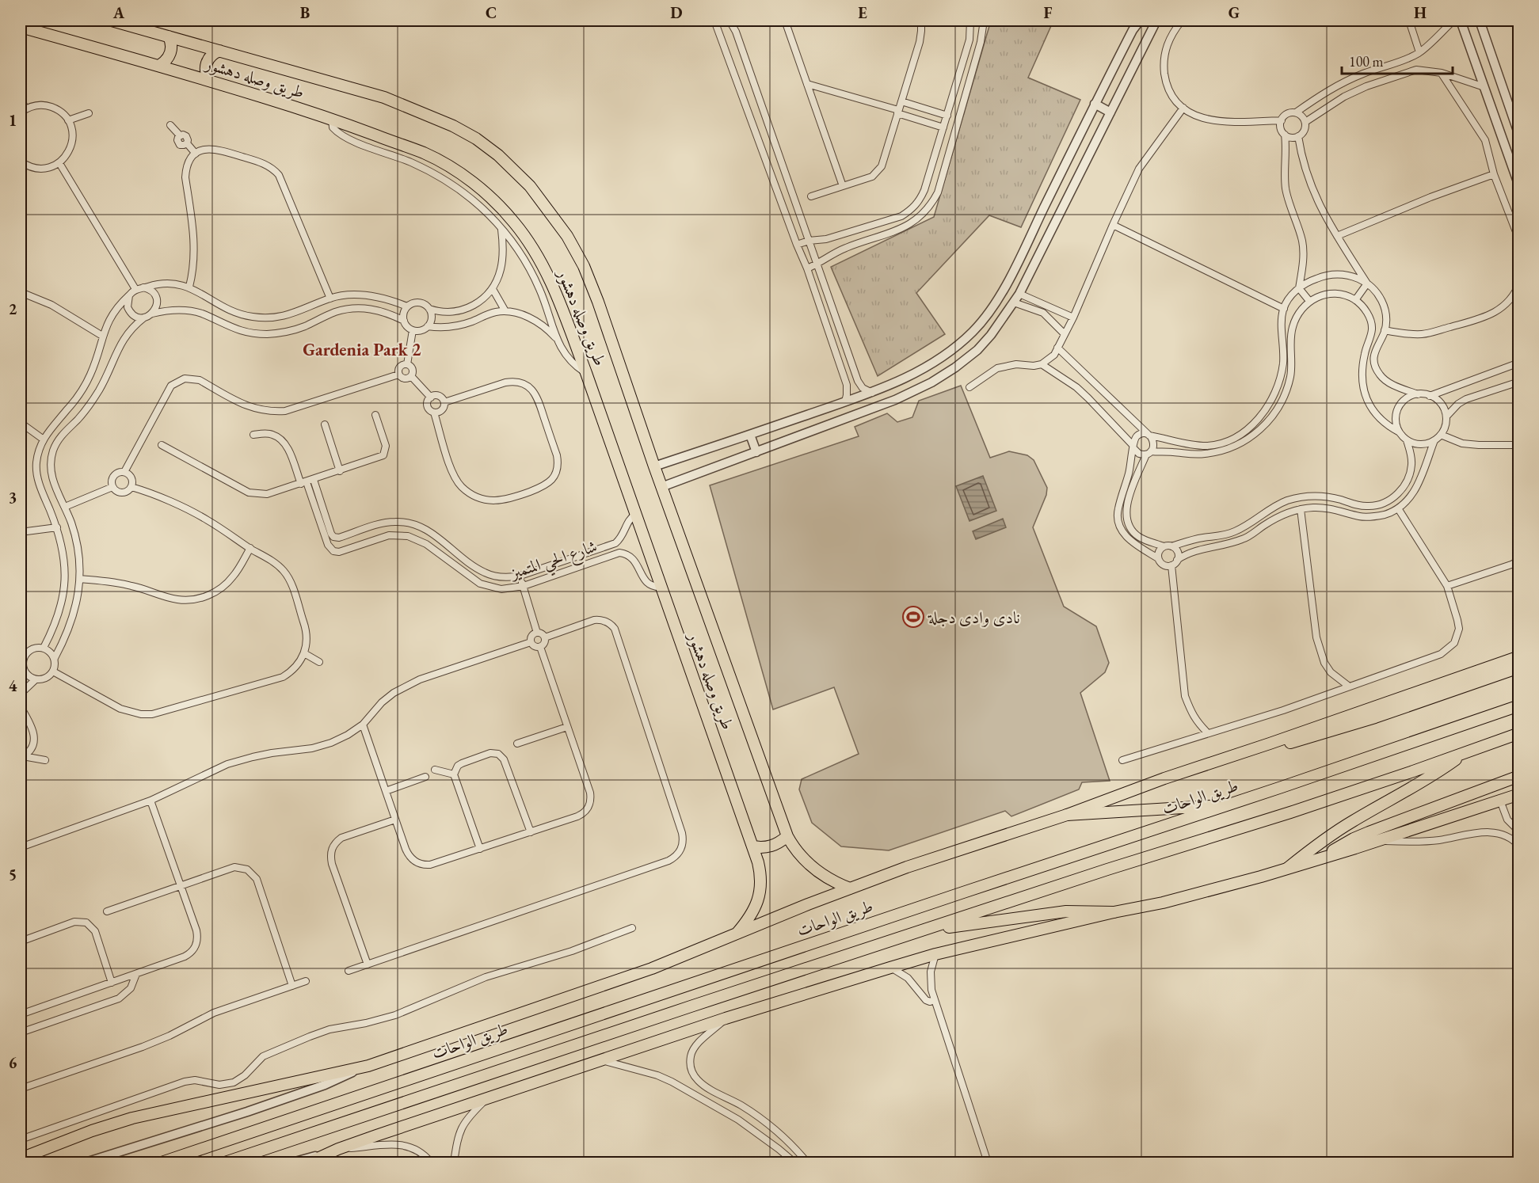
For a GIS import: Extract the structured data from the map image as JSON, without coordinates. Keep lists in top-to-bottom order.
{
  "streets": {
    "main road": ["طريق وصله دهشور", "طريق الواحات"],
    "street": ["شارع الحي المتميز"]
  },
  "crossings": [
    ["طريق وصله دهشور", "شارع الحي المتميز"]
  ],
  "districts": ["Gardenia Park 2"],
  "places": {
    "sports": ["نادى وادى دجلة"]
  },
  "scale_bar": "100 m",
  "grid": {
    "columns": [
      "A",
      "B",
      "C",
      "D",
      "E",
      "F",
      "G",
      "H"
    ],
    "rows": [
      "1",
      "2",
      "3",
      "4",
      "5",
      "6"
    ]
  }
}
